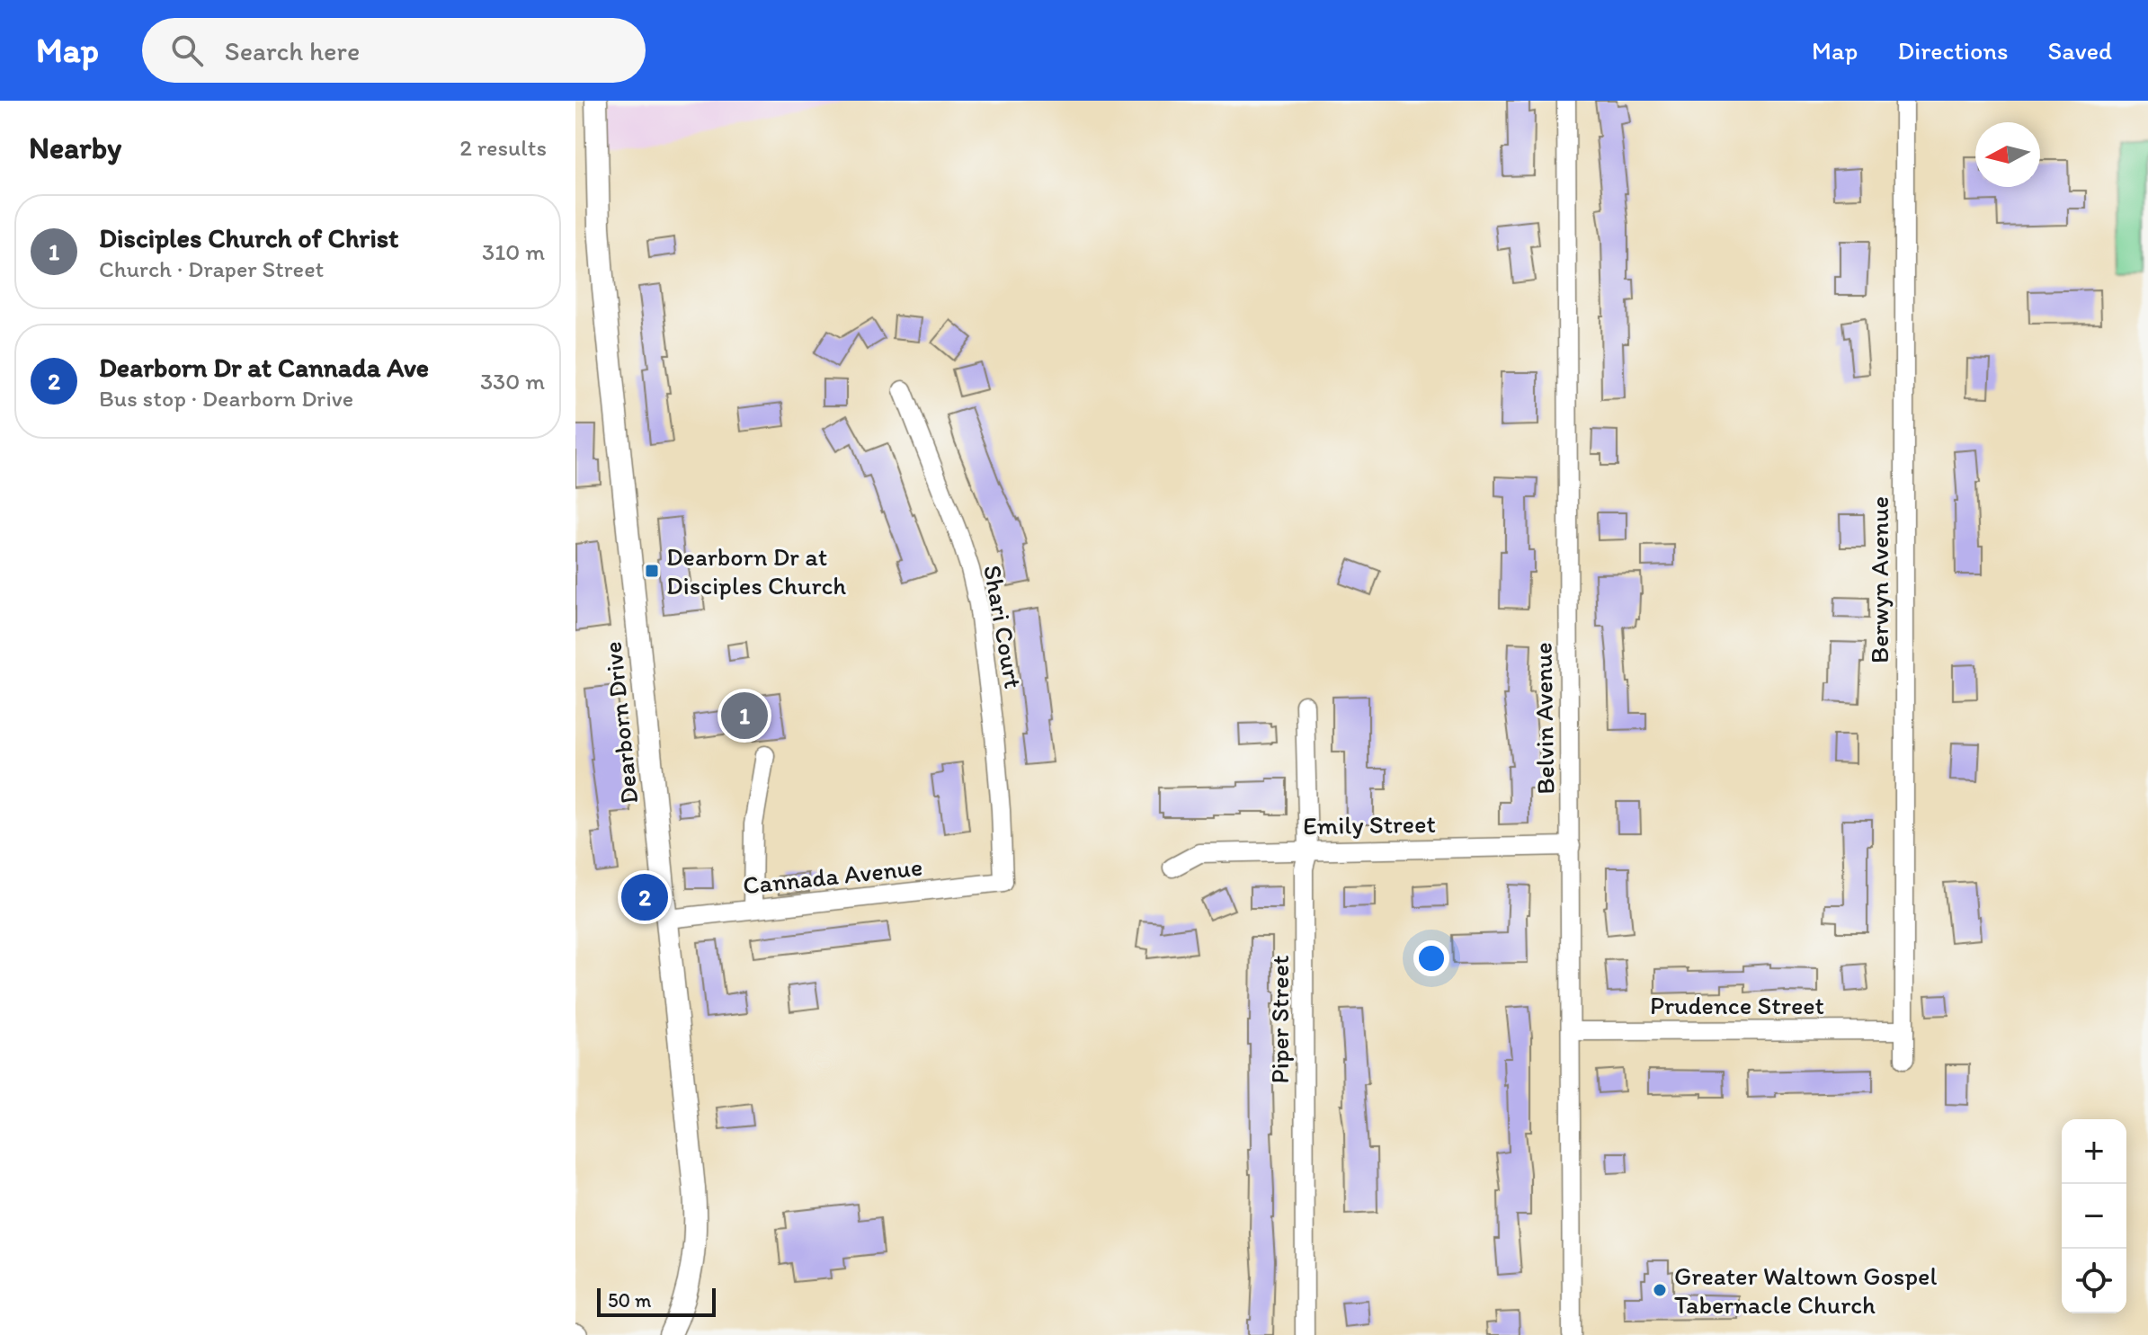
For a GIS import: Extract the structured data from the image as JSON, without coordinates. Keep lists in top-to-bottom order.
{
  "streets": {
    "street": [
      "Berwyn Avenue",
      "Shari Court",
      "Belvin Avenue",
      "Dearborn Drive",
      "Emily Street",
      "Cannada Avenue",
      "Prudence Street",
      "Piper Street"
    ]
  },
  "crossings": [
    ["Berwyn Avenue", "Prudence Street"],
    ["Shari Court", "Cannada Avenue"],
    ["Belvin Avenue", "Emily Street"],
    ["Belvin Avenue", "Prudence Street"],
    ["Dearborn Drive", "Cannada Avenue"],
    ["Emily Street", "Piper Street"]
  ],
  "places": {
    "transit": ["Dearborn Dr at Disciples Church"],
    "other": ["Greater Waltown Gospel Tabernacle Church"]
  },
  "scale_bar": "50 m",
  "north": "left",
  "page": {
    "header": "Map",
    "search": "Search here",
    "nav": ["Map", "Directions", "Saved"],
    "heading": ["Nearby", "2 results"],
    "list": [
      {
        "mark": "1",
        "name": "Disciples Church of Christ",
        "note": "Church · Draper Street",
        "value": "310 m"
      },
      {
        "mark": "2",
        "name": "Dearborn Dr at Cannada Ave",
        "note": "Bus stop · Dearborn Drive",
        "value": "330 m"
      }
    ],
    "pins": ["1", "2"],
    "map_buttons": ["+", "−"],
    "scale": "50 m"
  }
}
